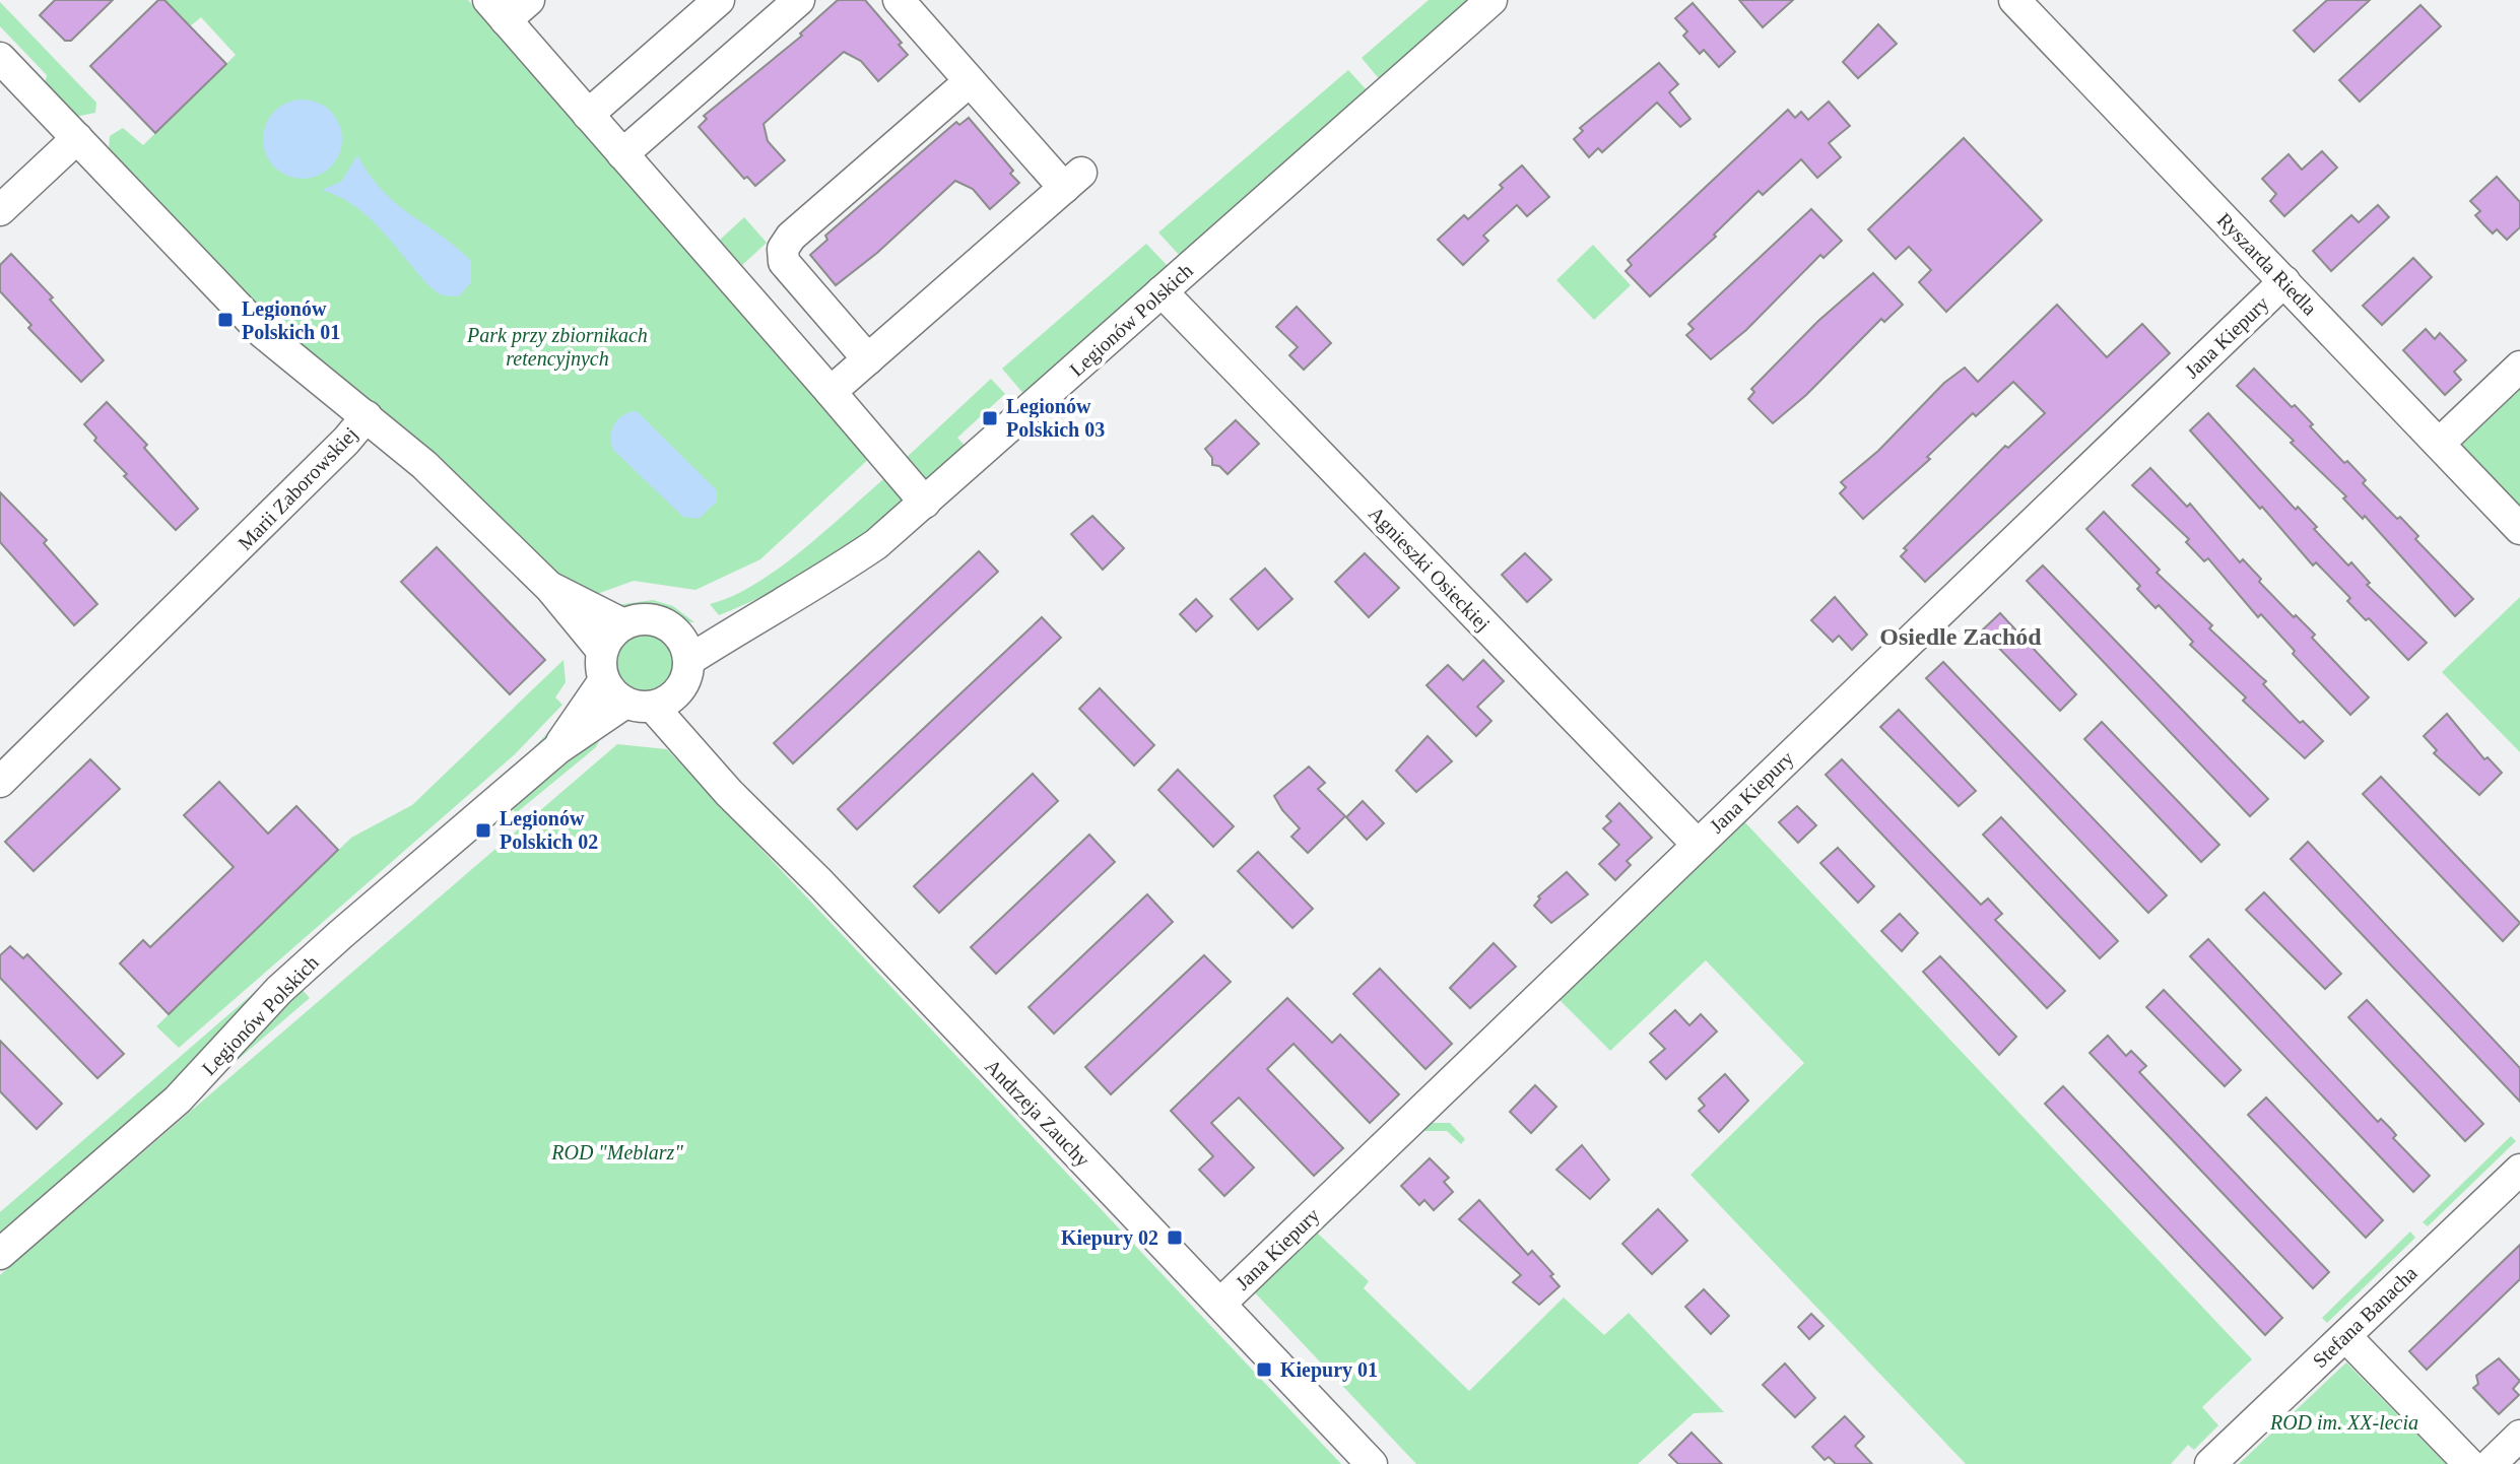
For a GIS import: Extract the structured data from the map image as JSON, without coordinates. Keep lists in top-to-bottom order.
{
  "streets": {
    "street": [
      "Ryszarda Riedla",
      "Legionów Polskich",
      "Jana Kiepury",
      "Marii Zaborowskiej",
      "Agnieszki Osieckiej",
      "Andrzeja Zauchy",
      "Stefana Banacha"
    ]
  },
  "crossings": [
    ["Ryszarda Riedla", "Jana Kiepury"],
    ["Legionów Polskich", "Agnieszki Osieckiej"],
    ["Legionów Polskich", "Andrzeja Zauchy"],
    ["Jana Kiepury", "Agnieszki Osieckiej"],
    ["Jana Kiepury", "Andrzeja Zauchy"]
  ],
  "districts": ["Osiedle Zachód"],
  "parks": ["Park przy zbiornikach retencyjnych", "ROD \"Meblarz\"", "ROD im. XX-lecia"],
  "places": {
    "transit": [
      "Legionów Polskich 01",
      "Legionów Polskich 03",
      "Legionów Polskich 02",
      "Kiepury 02",
      "Kiepury 01"
    ]
  }
}
